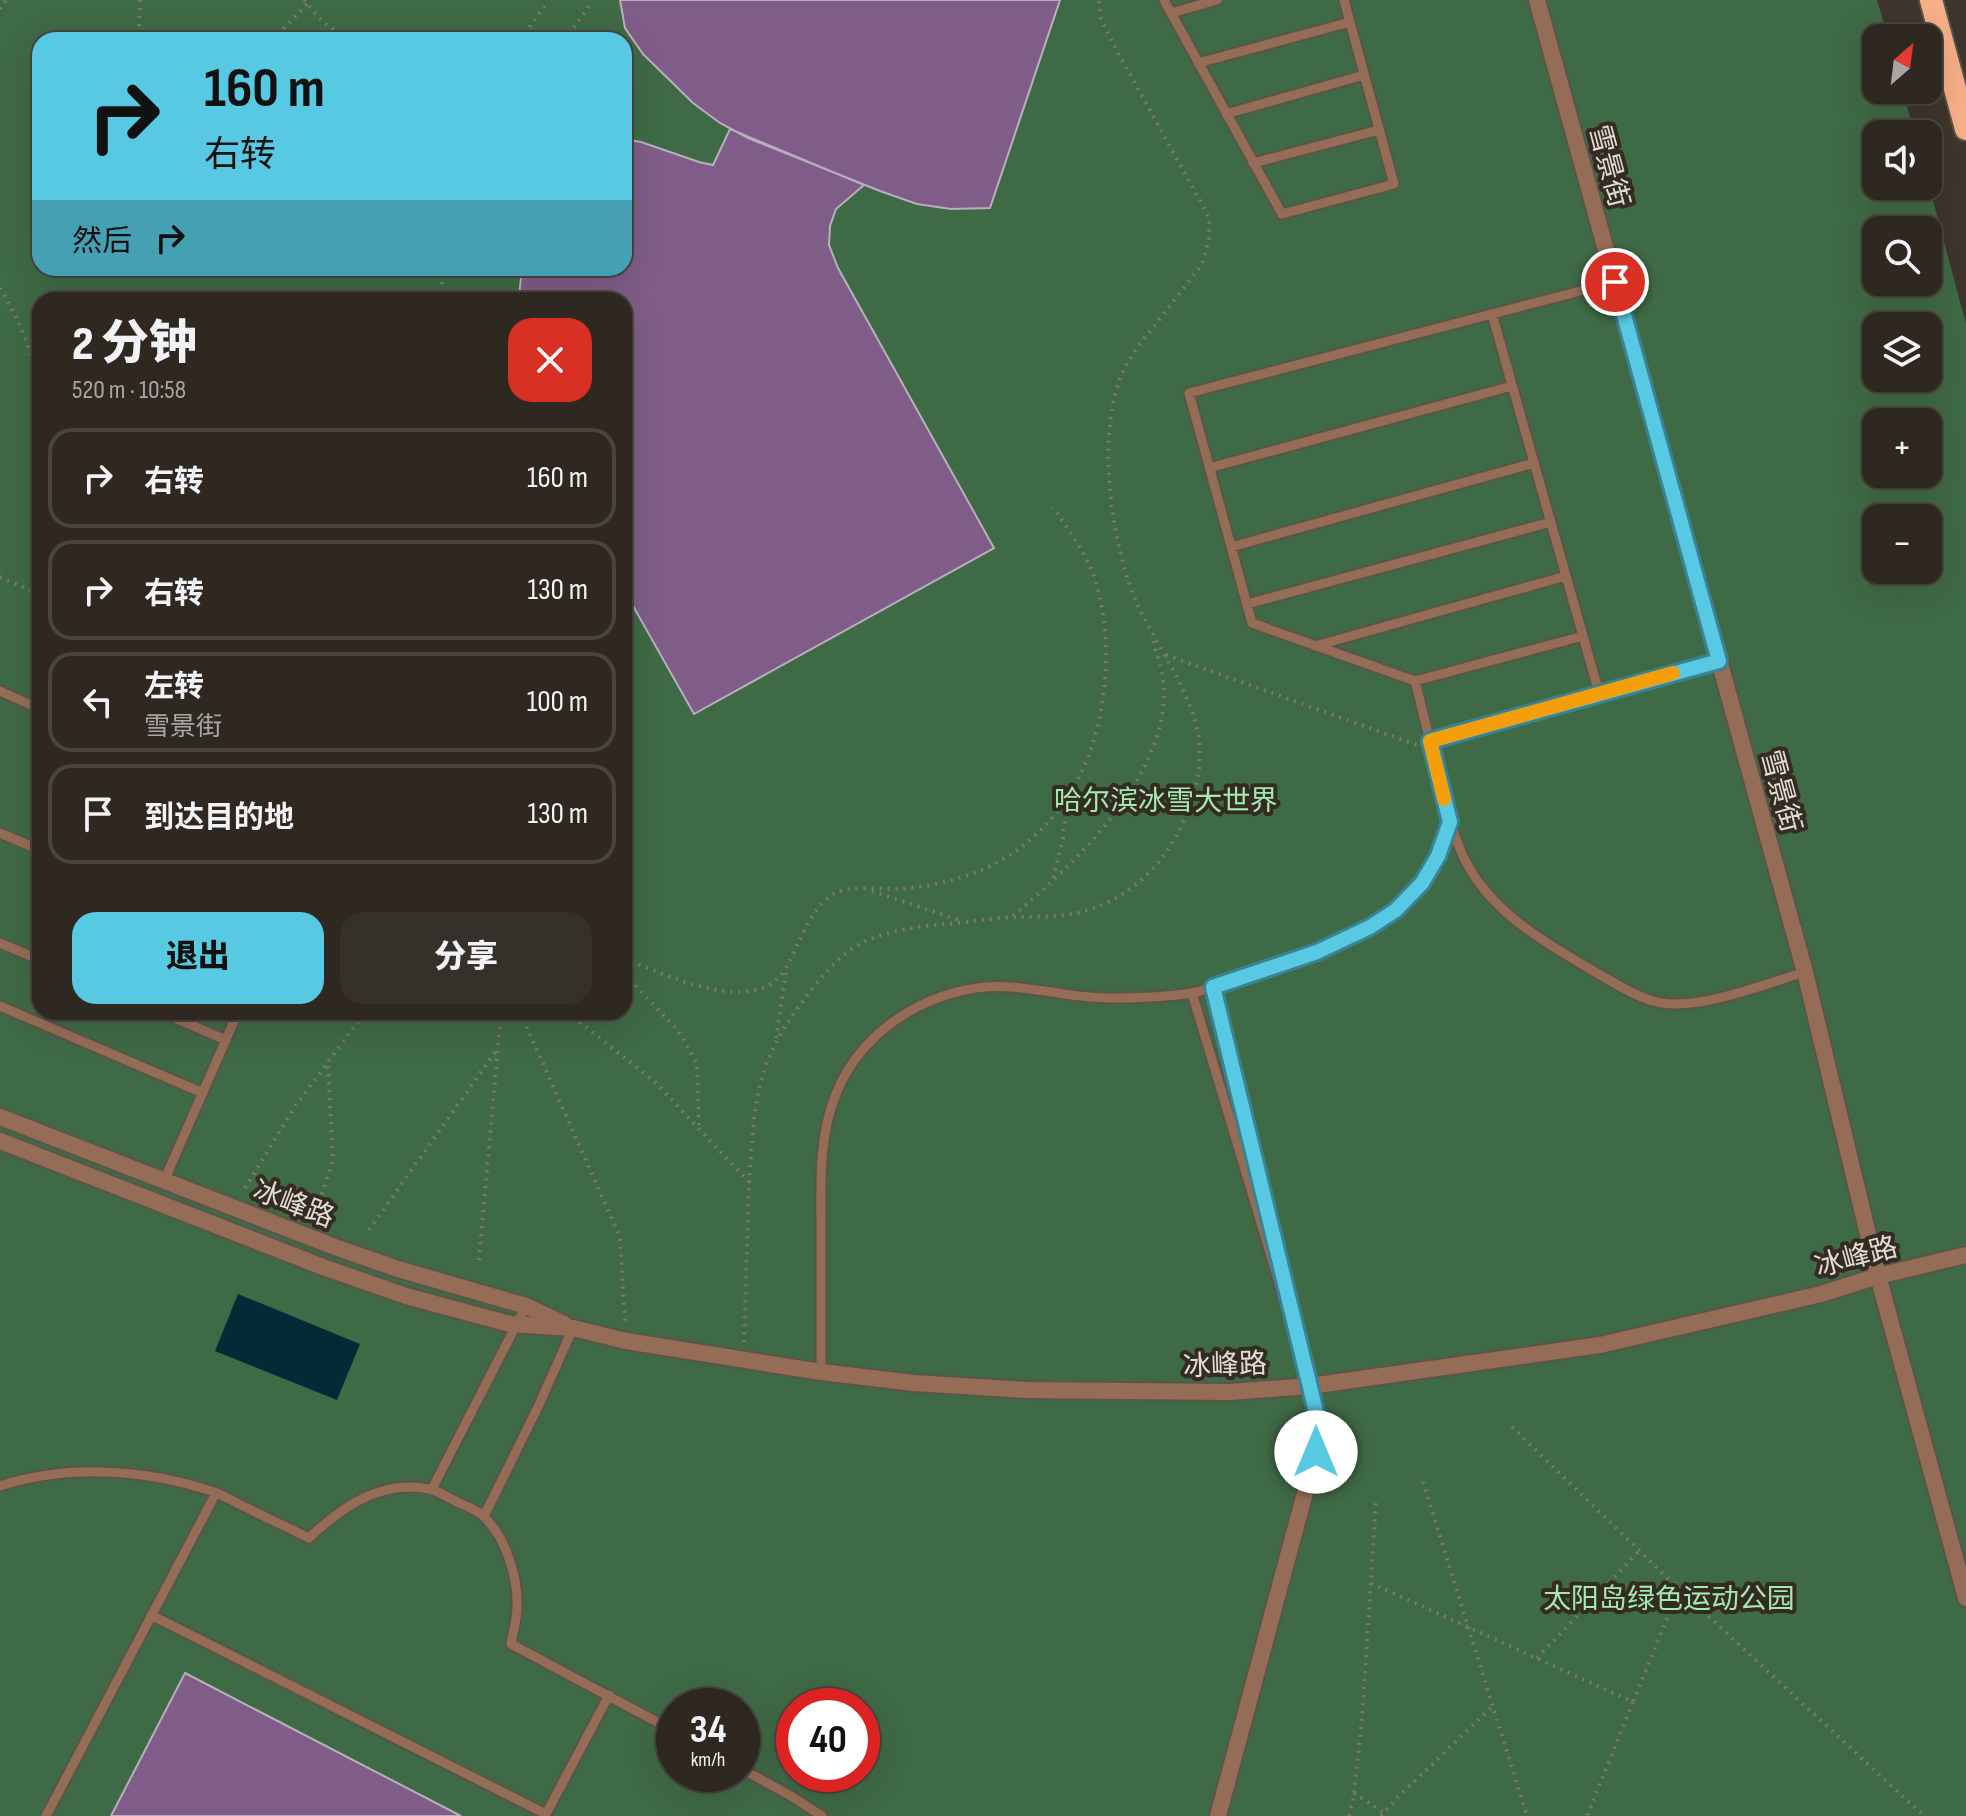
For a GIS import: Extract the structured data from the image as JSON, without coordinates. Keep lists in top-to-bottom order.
{
  "streets": {
    "street": ["雪景街", "冰峰路"]
  },
  "crossings": [
    ["雪景街", "冰峰路"]
  ],
  "parks": ["哈尔滨冰雪大世界", "太阳岛绿色运动公园"],
  "north": "top right",
  "page": {
    "map_buttons": ["+", "−"],
    "turn": ["160 m", "右转"],
    "then": "然后",
    "heading": ["2 分钟", "520 m · 10:58"],
    "list": [
      {
        "name": "右转",
        "value": "160 m"
      },
      {
        "name": "右转",
        "value": "130 m"
      },
      {
        "name": "左转",
        "note": "雪景街",
        "value": "100 m"
      },
      {
        "name": "到达目的地",
        "value": "130 m"
      }
    ],
    "buttons": ["退出", "分享"],
    "speed": "34 km/h",
    "limit": "40"
  }
}
